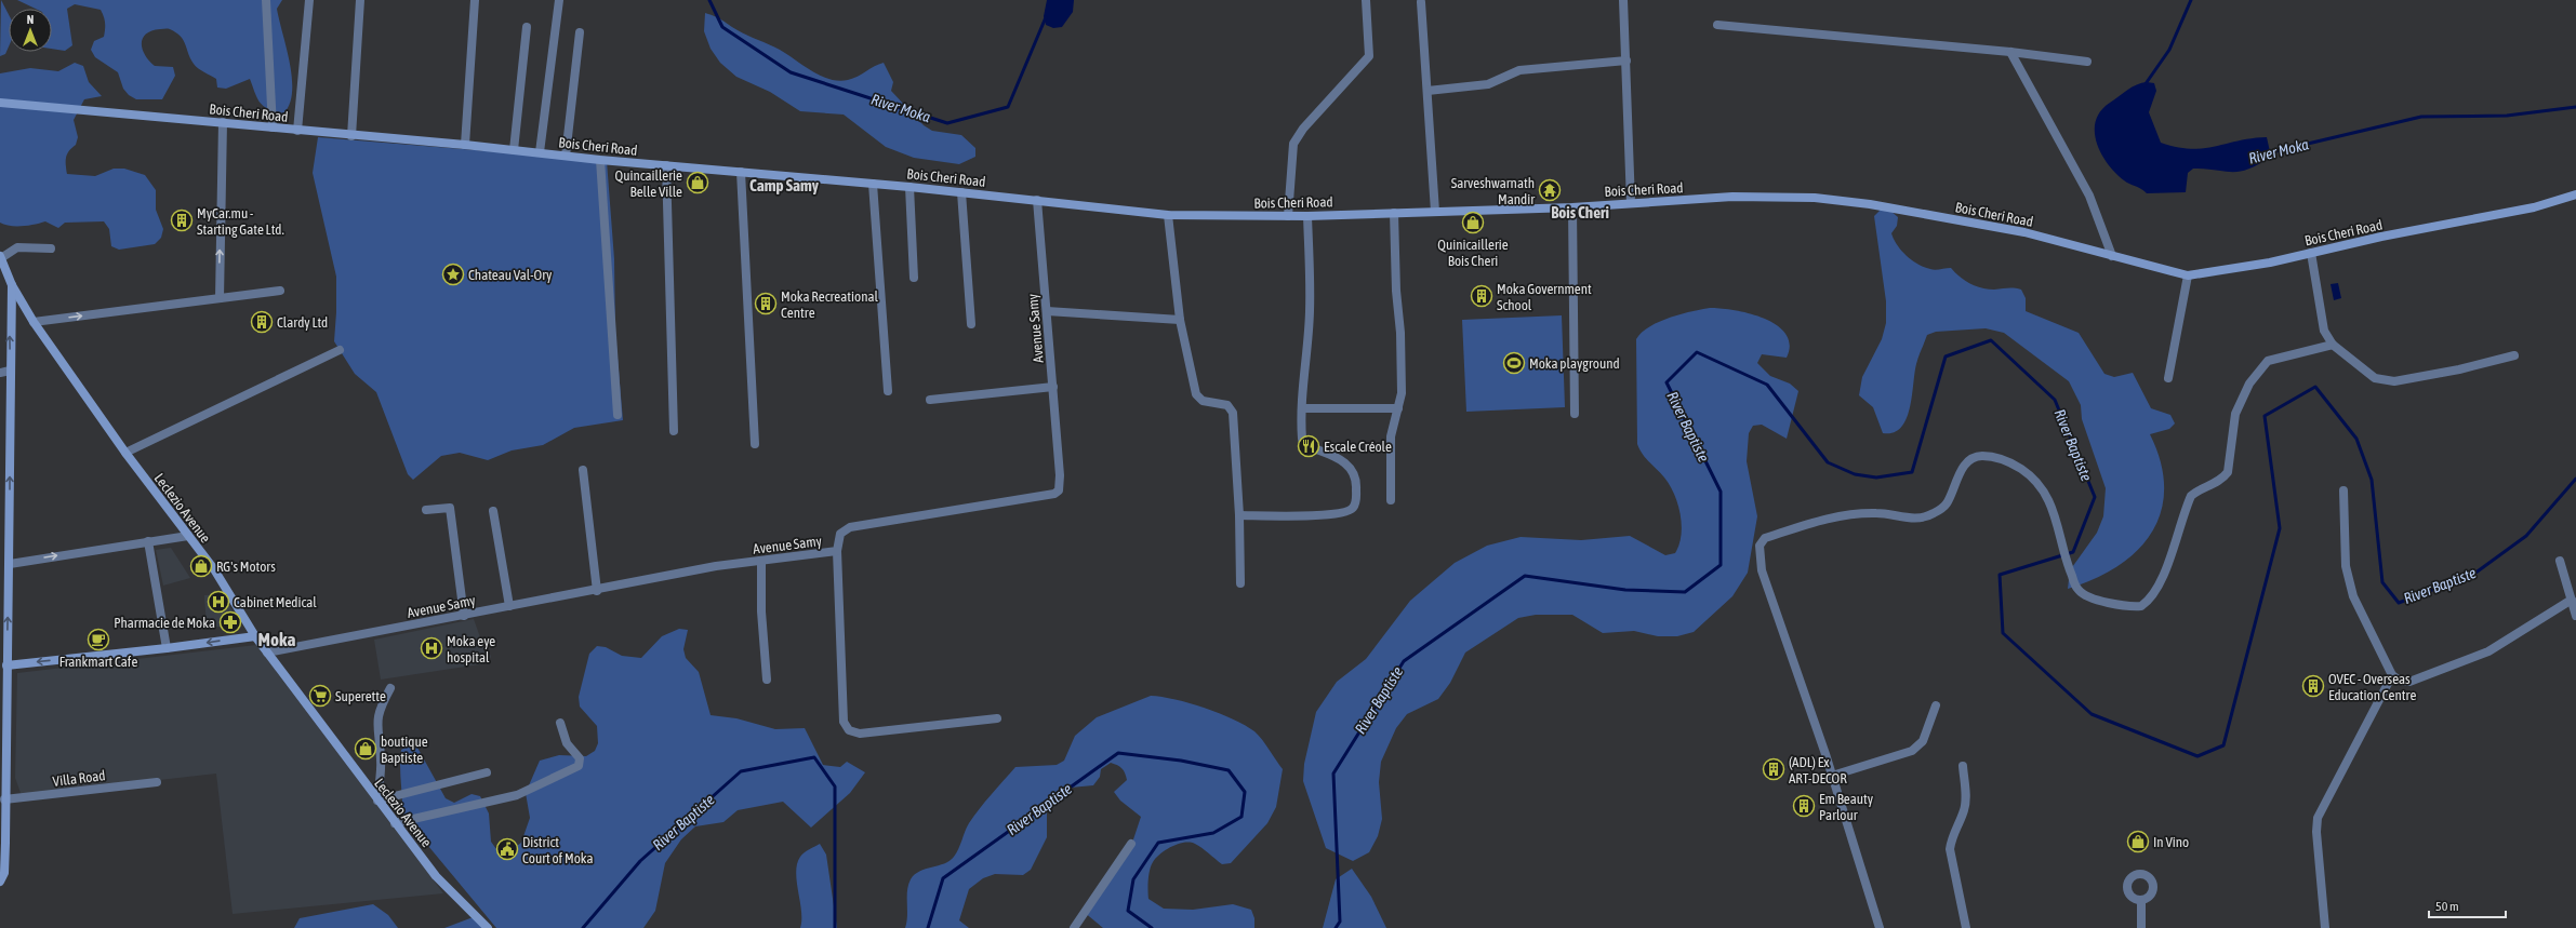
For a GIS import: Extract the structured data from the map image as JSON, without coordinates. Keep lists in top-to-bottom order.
{
  "streets": {
    "main road": ["Bois Cheri Road", "Leclezio Avenue"],
    "street": ["Avenue Samy", "Villa Road"]
  },
  "crossings": [
    ["Bois Cheri Road", "Avenue Samy"],
    ["Avenue Samy", "Leclezio Avenue"]
  ],
  "districts": ["Camp Samy", "Bois Cheri", "Moka"],
  "water": ["River Moka", "River Baptiste"],
  "places": {
    "shop": [
      "Quincaillerie Belle Ville",
      "Quinicaillerie Bois Cheri",
      "RG's Motors",
      "boutique Baptiste",
      "In Vino"
    ],
    "temple": ["Sarveshwarnath Mandir"],
    "building": [
      "MyCar.mu - Starting Gate Ltd.",
      "Moka Government School",
      "Moka Recreational Centre",
      "Clardy Ltd",
      "OVEC - Overseas Education Centre",
      "(ADL) Ex ART-DECOR",
      "Em Beauty Parlour"
    ],
    "place": ["Chateau Val-Ory"],
    "sports": ["Moka playground"],
    "restaurant": ["Escale Créole"],
    "hospital": ["Cabinet Medical", "Moka eye hospital"],
    "pharmacy": ["Pharmacie de Moka"],
    "cafe": ["Frankmart Cafe"],
    "supermarket": ["Superette"],
    "public building": ["District Court of Moka"]
  },
  "scale_bar": "50 m",
  "north": "top"
}
